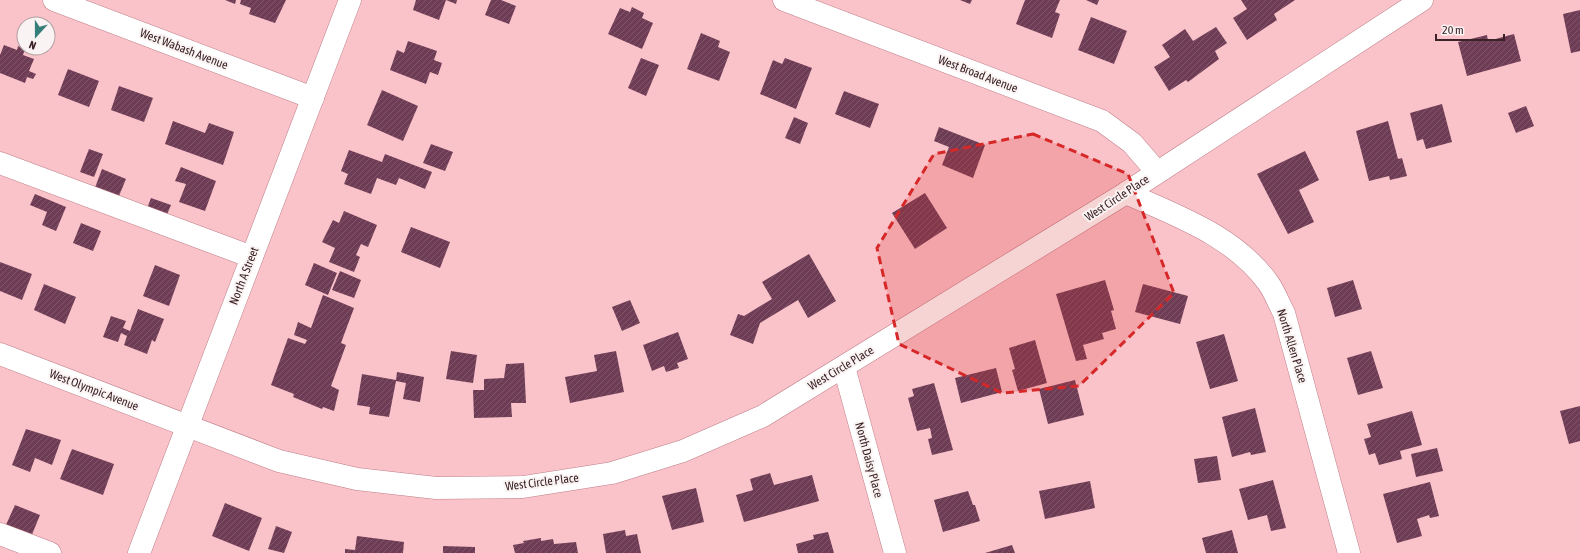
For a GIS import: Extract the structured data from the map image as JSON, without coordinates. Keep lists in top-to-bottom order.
{
  "streets": {
    "street": [
      "West Wabash Avenue",
      "West Broad Avenue",
      "West Circle Place",
      "North A Street",
      "North Allen Place",
      "West Olympic Avenue",
      "North Daisy Place"
    ]
  },
  "crossings": [
    ["West Wabash Avenue", "North A Street"],
    ["West Broad Avenue", "West Circle Place"],
    ["West Circle Place", "North A Street"],
    ["West Circle Place", "North Allen Place"],
    ["West Circle Place", "West Olympic Avenue"],
    ["West Circle Place", "North Daisy Place"],
    ["North A Street", "West Olympic Avenue"]
  ],
  "scale_bar": "20 m",
  "north": "bottom"
}
